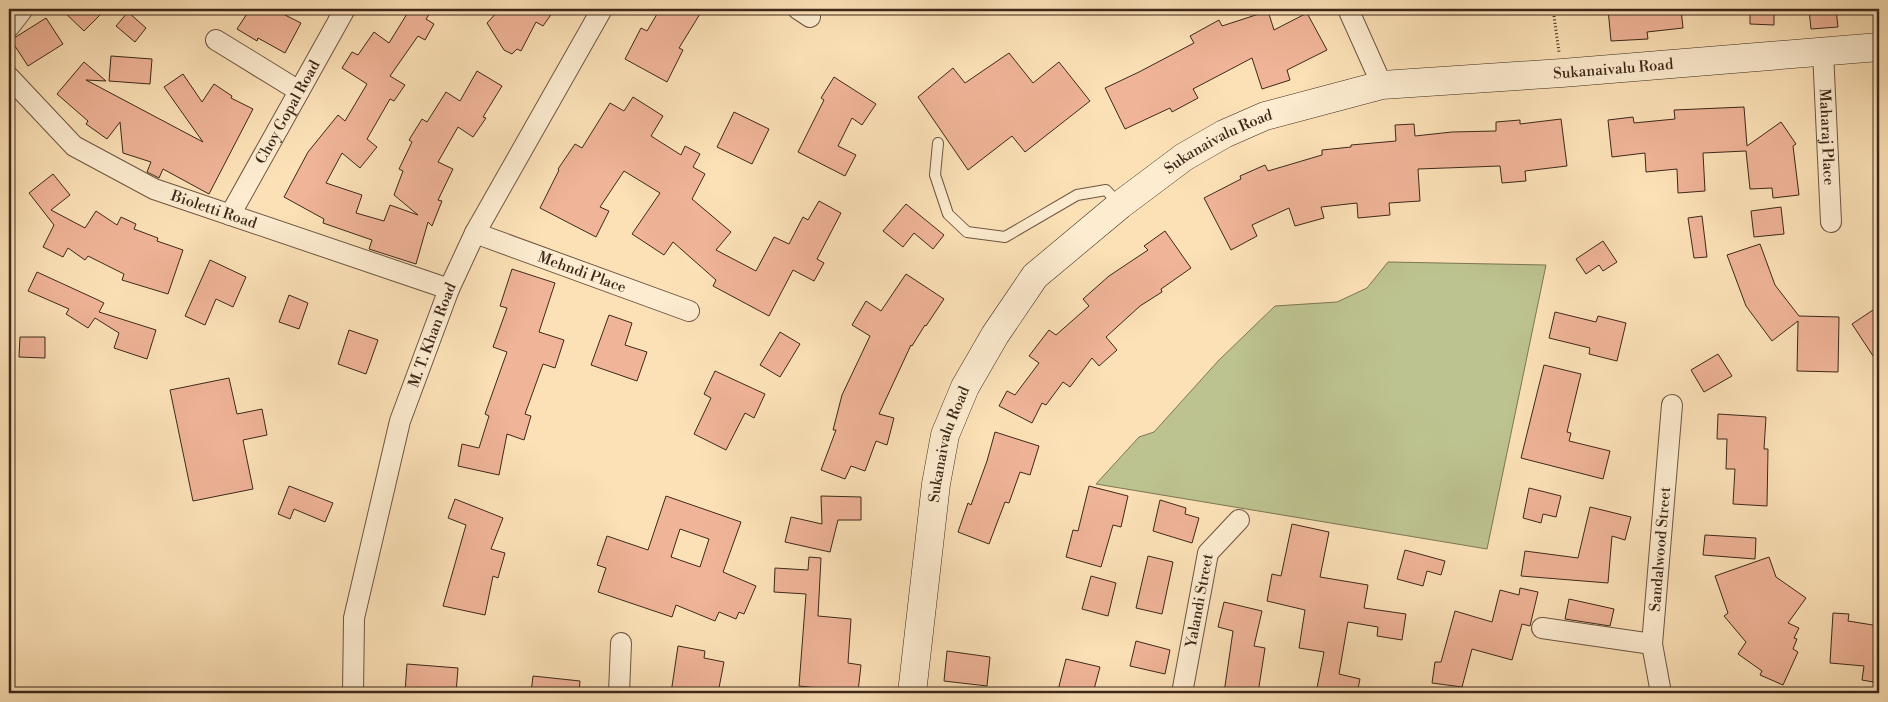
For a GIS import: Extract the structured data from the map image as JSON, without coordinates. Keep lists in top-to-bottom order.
{
  "streets": {
    "main road": ["Sukanaivalu Road"],
    "street": [
      "Choy Gopal Road",
      "Maharaj Place",
      "Bioletti Road",
      "Mehndi Place",
      "M. T. Khan Road",
      "Sandalwood Street",
      "Yalandi Street"
    ]
  },
  "crossings": [
    ["Sukanaivalu Road", "Maharaj Place"],
    ["Choy Gopal Road", "Bioletti Road"],
    ["Bioletti Road", "M. T. Khan Road"],
    ["Mehndi Place", "M. T. Khan Road"]
  ]
}
